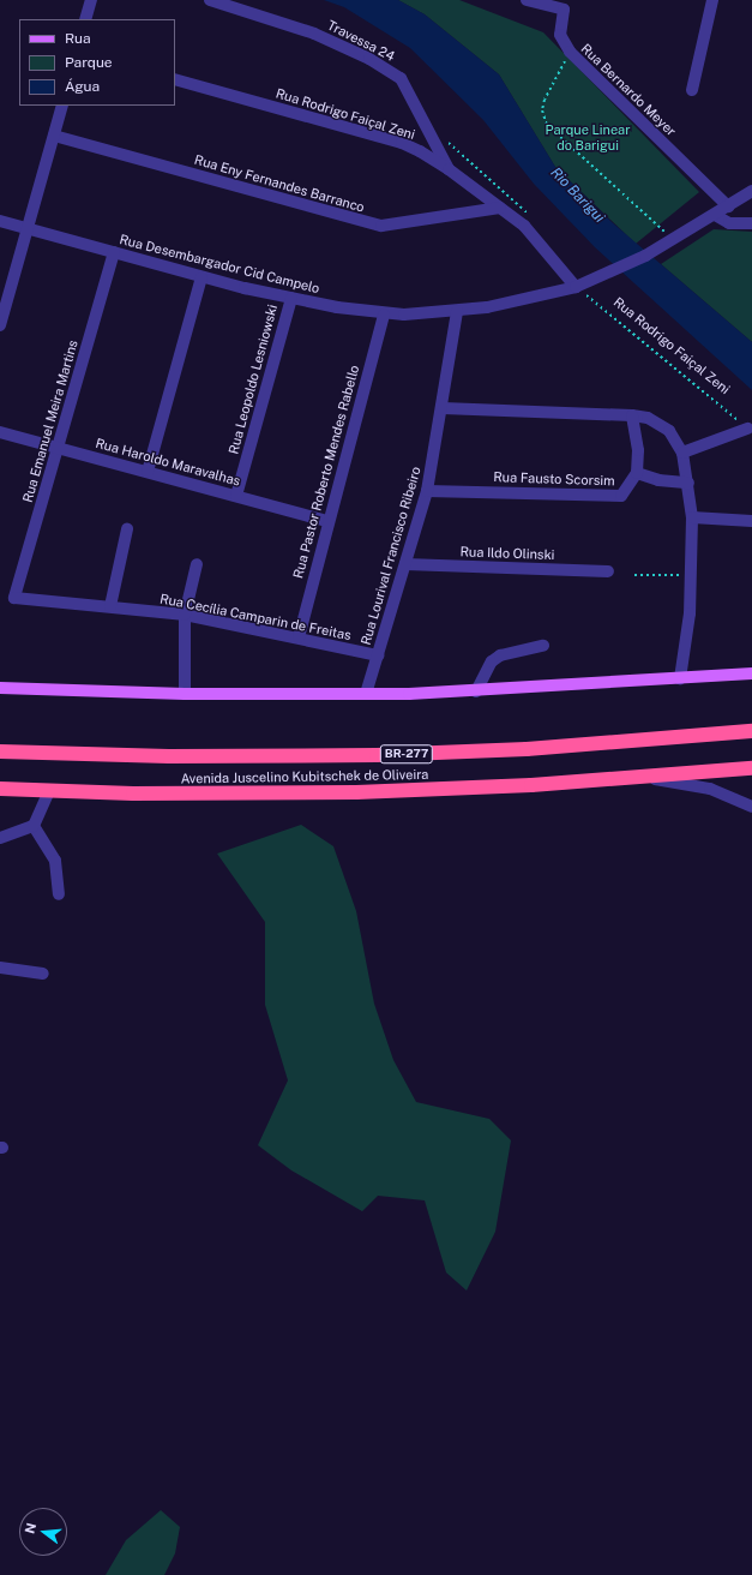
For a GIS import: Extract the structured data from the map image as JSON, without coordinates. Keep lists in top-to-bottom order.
{
  "streets": {
    "highway": ["BR-277", "Avenida Juscelino Kubitschek de Oliveira"],
    "street": [
      "Travessa 24",
      "Rua Bernardo Meyer",
      "Rua Rodrigo Faiçal Zeni",
      "Rua Eny Fernandes Barranco",
      "Rua Desembargador Cid Campelo",
      "Rua Leopoldo Lesniowski",
      "Rua Emanuel Meira Martins",
      "Rua Haroldo Maravalhas",
      "Rua Pastor Roberto Mendes Rabello",
      "Rua Fausto Scorsim",
      "Rua Ildo Olinski",
      "Rua Lourival Francisco Ribeiro",
      "Rua Cecília Camparin de Freitas"
    ]
  },
  "crossings": [
    ["Travessa 24", "Rua Rodrigo Faiçal Zeni"],
    ["Rua Bernardo Meyer", "Rua Desembargador Cid Campelo"],
    ["Rua Rodrigo Faiçal Zeni", "Rua Eny Fernandes Barranco"],
    ["Rua Rodrigo Faiçal Zeni", "Rua Desembargador Cid Campelo"],
    ["Rua Desembargador Cid Campelo", "Rua Leopoldo Lesniowski"],
    ["Rua Desembargador Cid Campelo", "Rua Emanuel Meira Martins"],
    ["Rua Desembargador Cid Campelo", "Rua Pastor Roberto Mendes Rabello"],
    ["Rua Desembargador Cid Campelo", "Rua Lourival Francisco Ribeiro"],
    ["Rua Leopoldo Lesniowski", "Rua Haroldo Maravalhas"],
    ["Rua Emanuel Meira Martins", "Rua Haroldo Maravalhas"],
    ["Rua Emanuel Meira Martins", "Rua Cecília Camparin de Freitas"],
    ["Rua Haroldo Maravalhas", "Rua Pastor Roberto Mendes Rabello"],
    ["Rua Pastor Roberto Mendes Rabello", "Rua Cecília Camparin de Freitas"],
    ["Rua Fausto Scorsim", "Rua Lourival Francisco Ribeiro"],
    ["Rua Ildo Olinski", "Rua Lourival Francisco Ribeiro"],
    ["Rua Lourival Francisco Ribeiro", "Rua Cecília Camparin de Freitas"]
  ],
  "water": ["Rio Barigui"],
  "parks": ["Parque Linear do Barigui"],
  "legend": ["Rua", "Parque", "Água"],
  "north": "left"
}
